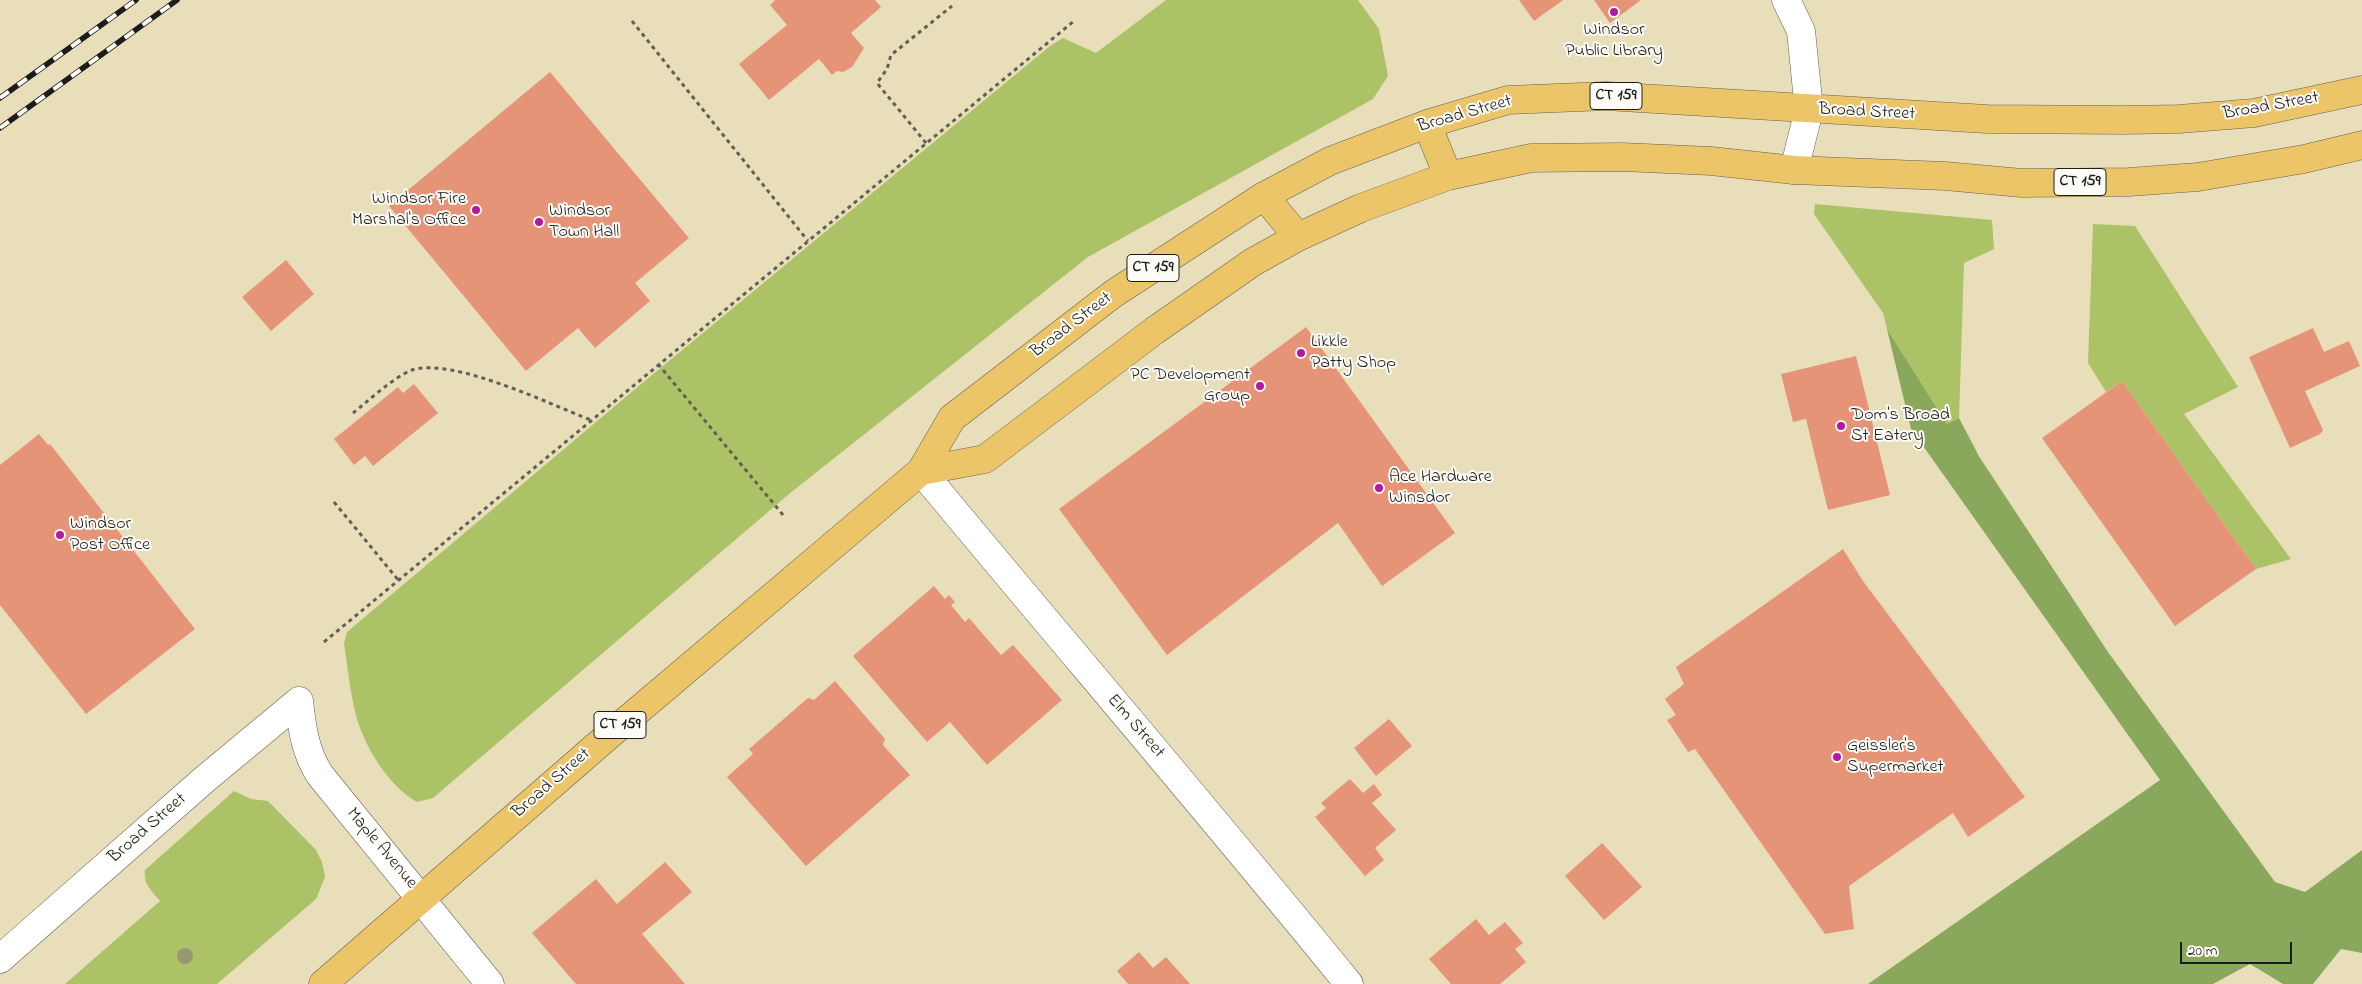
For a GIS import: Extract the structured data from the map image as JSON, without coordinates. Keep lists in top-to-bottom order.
{
  "streets": {
    "main road": ["CT 159", "Broad Street"],
    "street": ["Elm Street", "Maple Avenue"]
  },
  "crossings": [
    ["Broad Street", "Elm Street"],
    ["Broad Street", "Maple Avenue"]
  ],
  "places": [
    "Windsor Public Library",
    "Windsor Fire Marshal's Office",
    "Windsor Town Hall",
    "Likkle Patty Shop",
    "PC Development Group",
    "Dom's Broad St Eatery",
    "Ace Hardware Winsdor",
    "Windsor Post Office",
    "Geissler's Supermarket"
  ],
  "scale_bar": "20 m"
}
